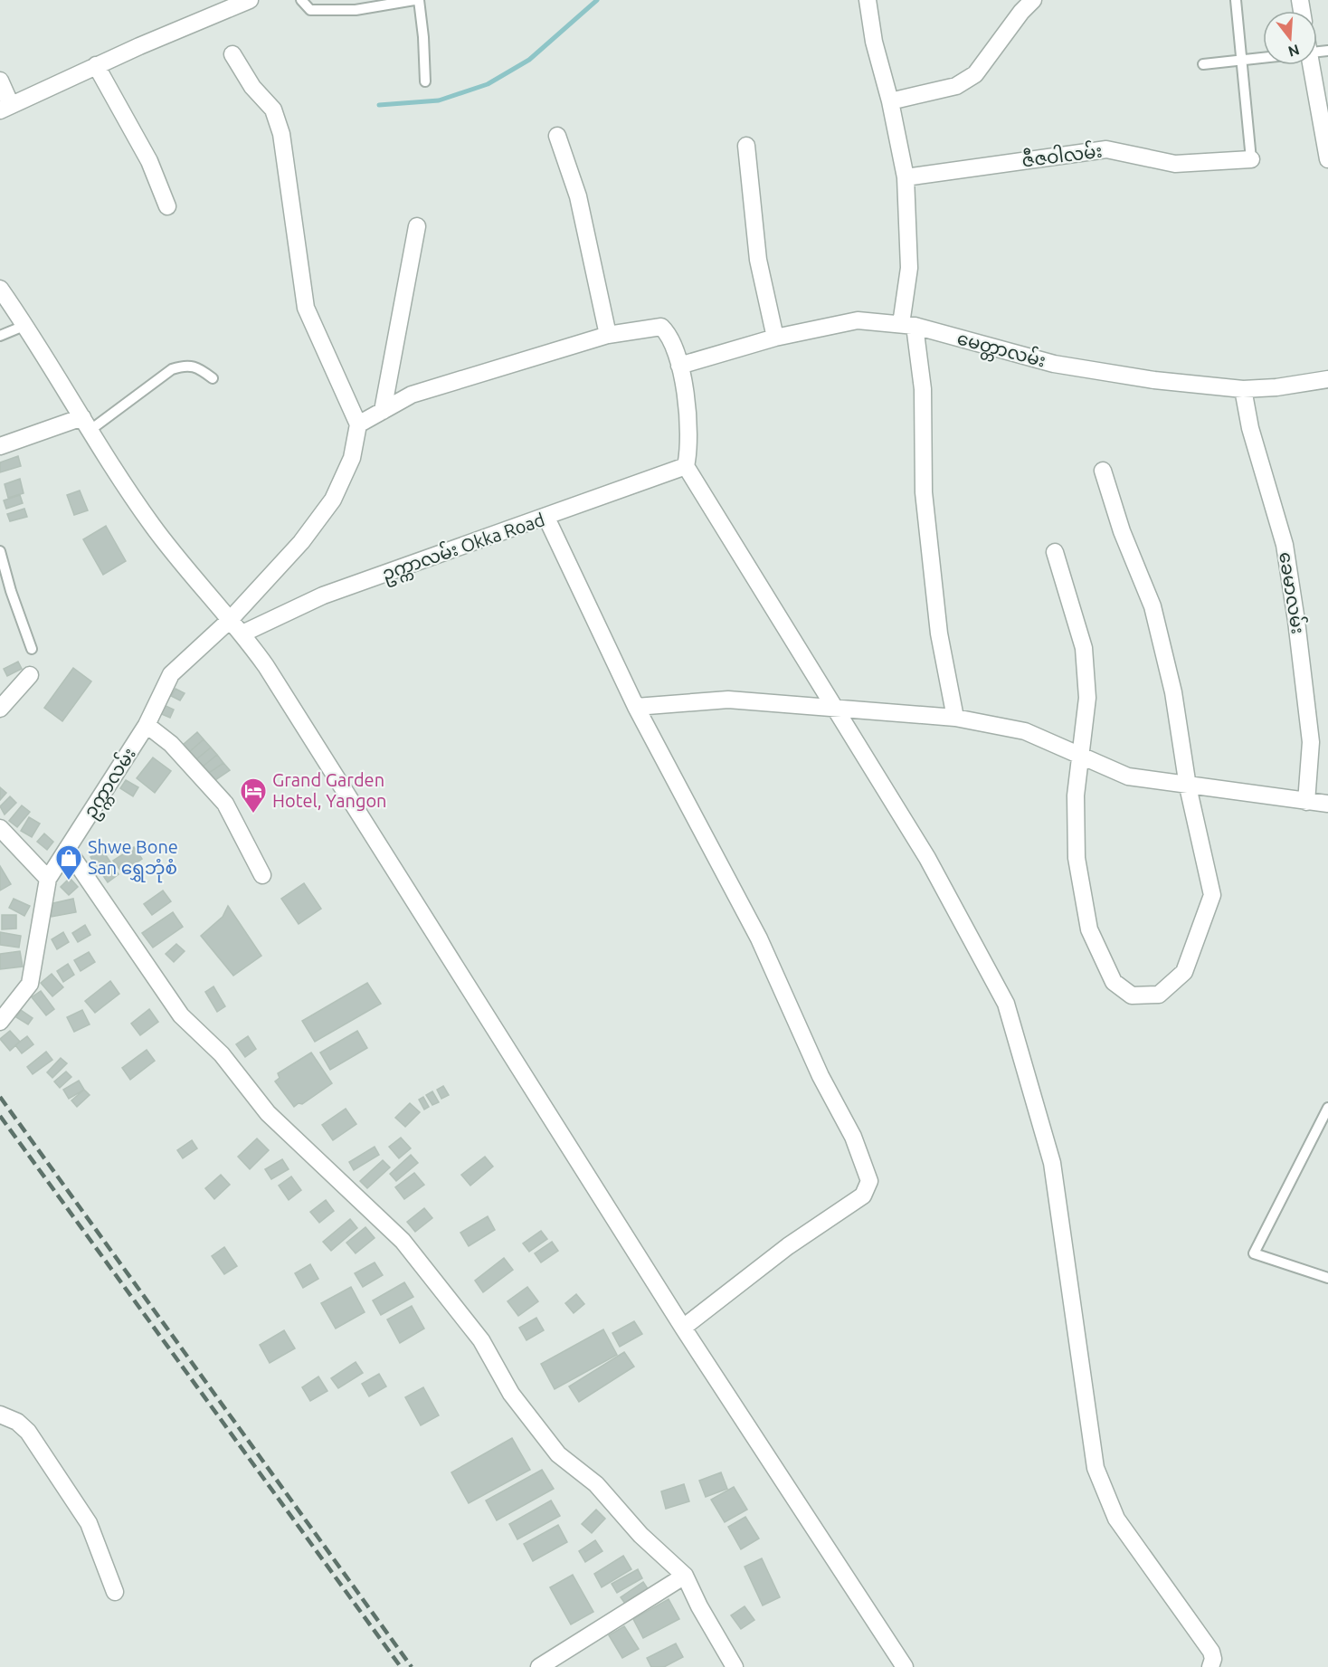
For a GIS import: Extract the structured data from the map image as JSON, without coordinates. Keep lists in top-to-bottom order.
{
  "streets": {
    "street": [
      "ဇီဇဝါလမ်း",
      "မေတ္တာလမ်း",
      "ဥက္ကာလမ်း Okka Road",
      "ခေမာလမ်း",
      "ဥက္ကာလမ်း"
    ]
  },
  "crossings": [
    ["မေတ္တာလမ်း", "ခေမာလမ်း"]
  ],
  "places": {
    "hotel": ["Grand Garden Hotel, Yangon"],
    "shop": ["Shwe Bone San ရွှေဘုံစံ"]
  },
  "north": "bottom"
}
